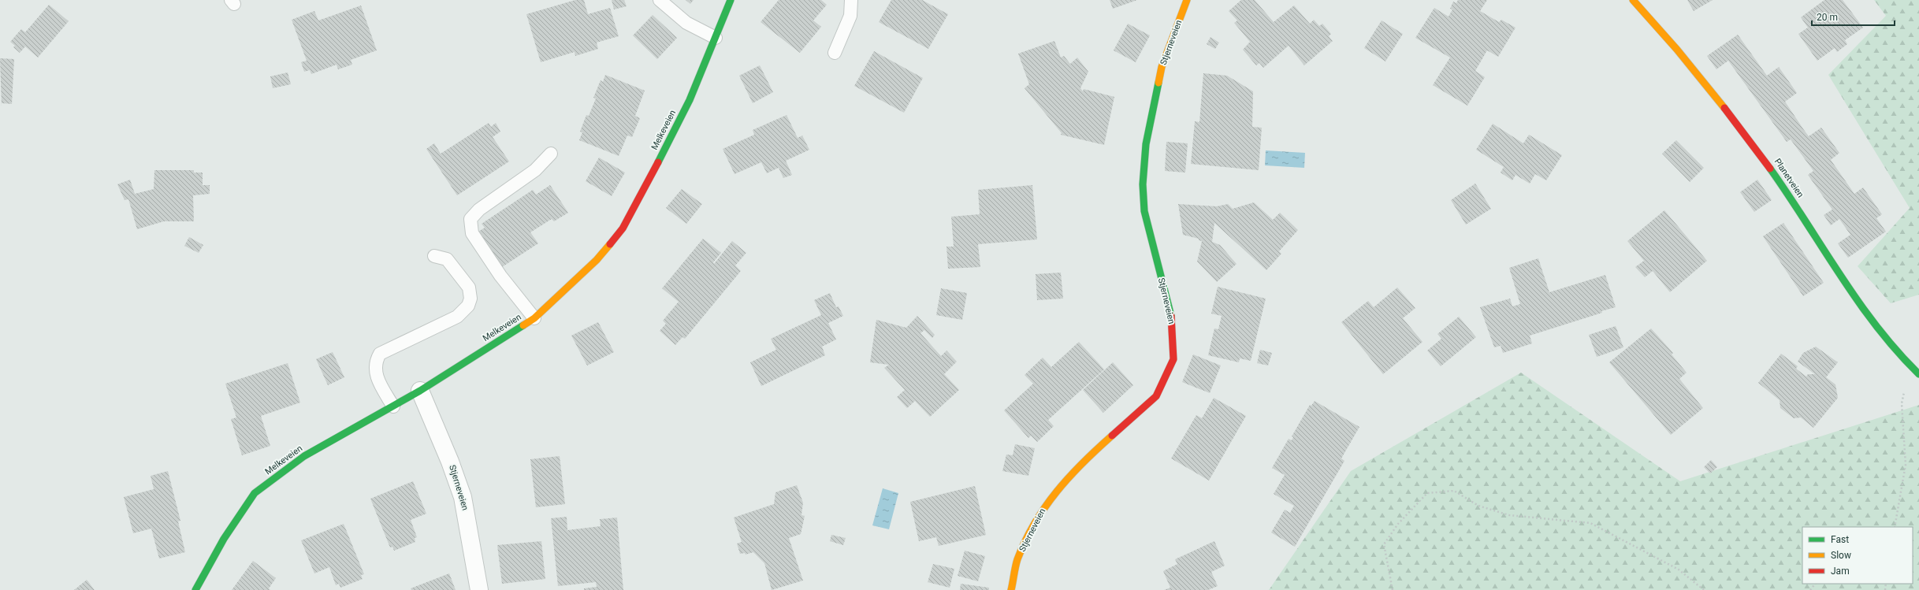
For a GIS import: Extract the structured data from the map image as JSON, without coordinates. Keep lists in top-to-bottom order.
{
  "streets": {
    "street": ["Stjerneveien", "Melkeveien", "Planetveien"]
  },
  "crossings": [
    ["Stjerneveien", "Melkeveien"]
  ],
  "legend": ["Fast", "Slow", "Jam"],
  "scale_bar": "20 m"
}
